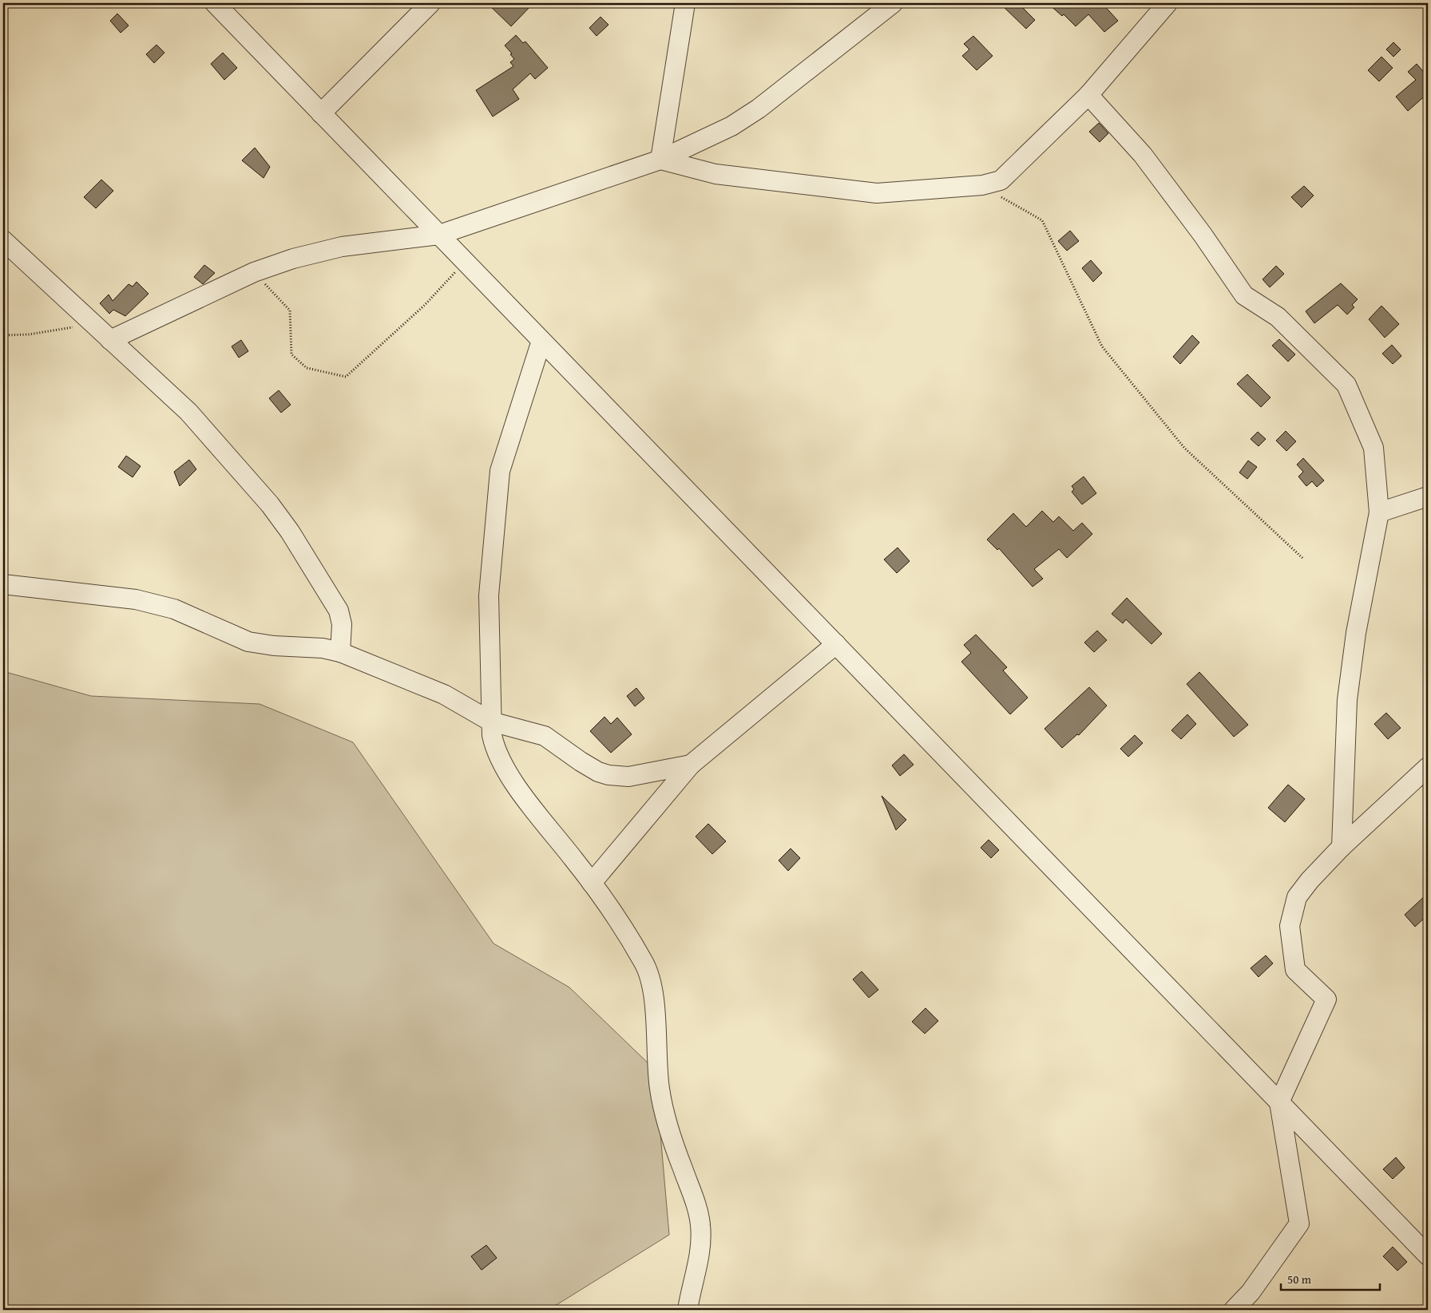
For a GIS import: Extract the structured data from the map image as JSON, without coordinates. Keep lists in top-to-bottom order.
{
  "scale_bar": "50 m"
}
